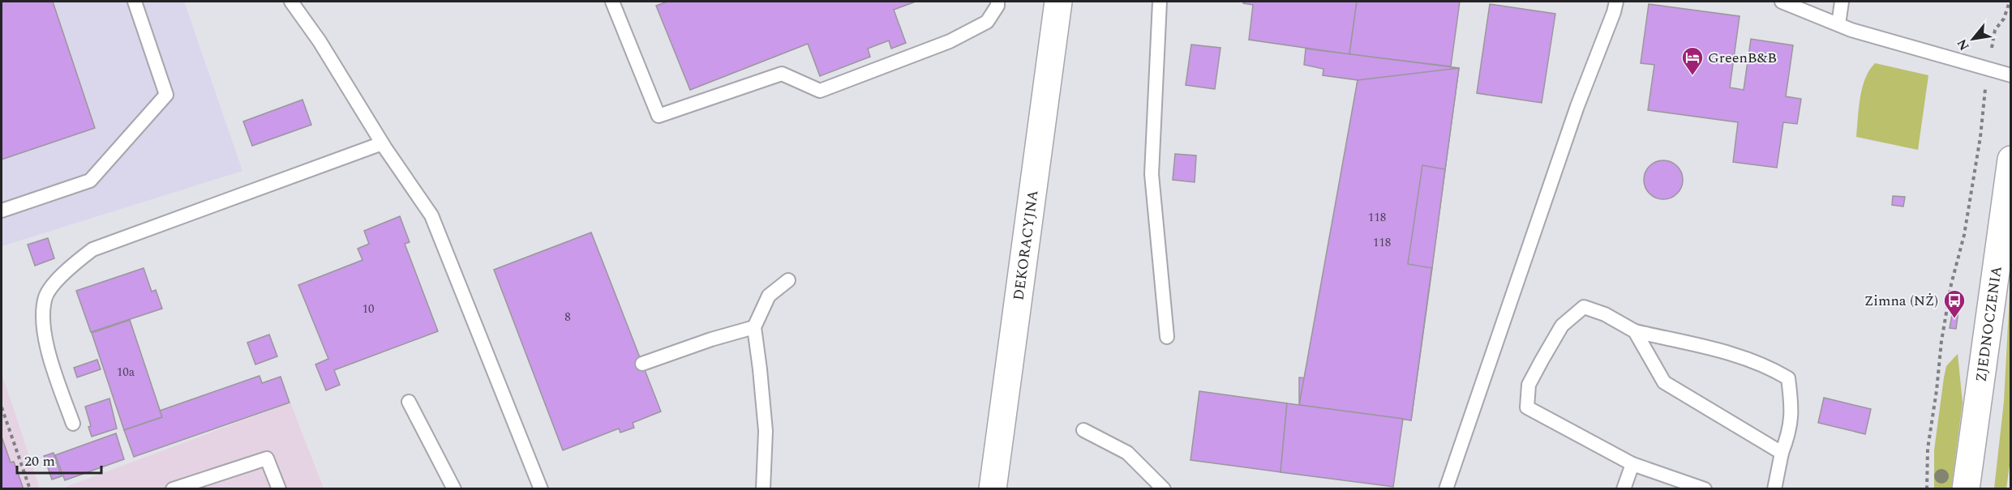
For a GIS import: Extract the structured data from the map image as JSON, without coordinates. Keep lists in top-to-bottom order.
{
  "streets": {
    "street": ["DEKORACYJNA", "ZJEDNOCZENIA"]
  },
  "places": {
    "hotel": ["GreenB&B"],
    "bus stop": ["Zimna (NŻ)"]
  },
  "house_numbers": [
    "118",
    "118",
    "10",
    "8",
    "10a"
  ],
  "scale_bar": "20 m",
  "north": "bottom left"
}
